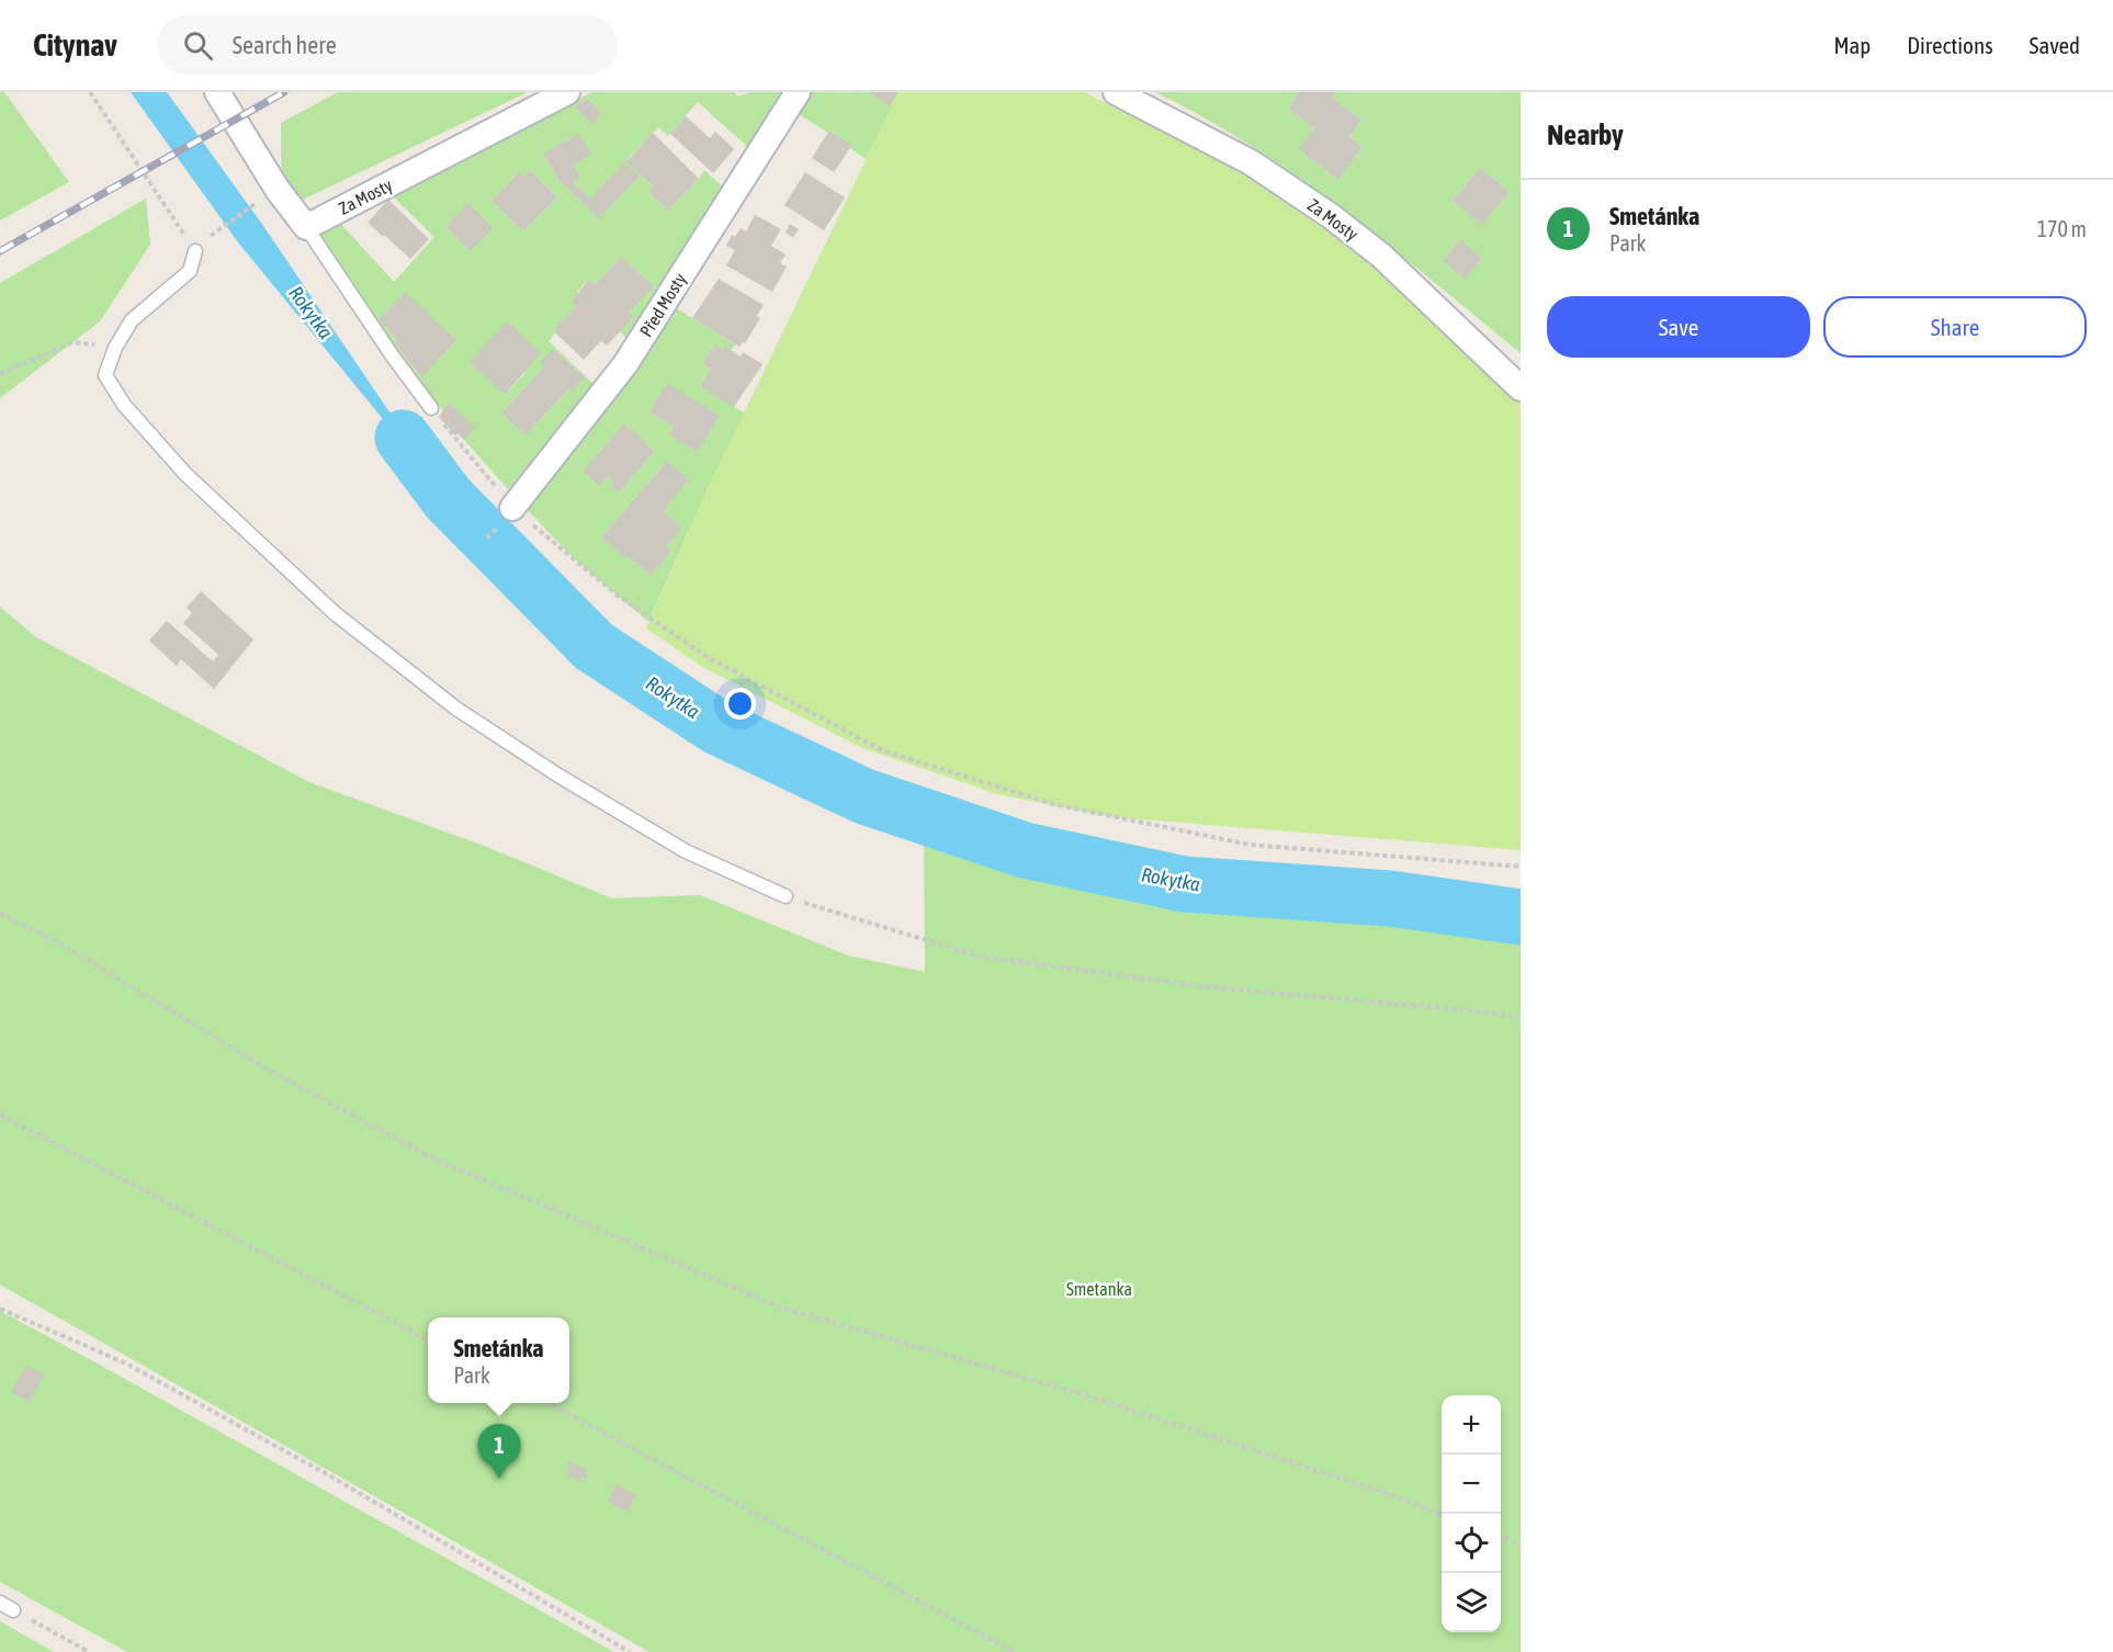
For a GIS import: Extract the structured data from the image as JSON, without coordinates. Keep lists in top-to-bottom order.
{
  "streets": {
    "street": ["Za Mosty", "Před Mosty"]
  },
  "water": ["Rokytka"],
  "parks": ["Smetanka"],
  "page": {
    "header": "Citynav",
    "search": "Search here",
    "nav": ["Map", "Directions", "Saved"],
    "heading": "Nearby",
    "list": [
      {
        "mark": "1",
        "name": "Smetánka",
        "note": "Park",
        "value": "170 m"
      }
    ],
    "buttons": ["Save", "Share"],
    "popup": ["Smetánka", "Park"],
    "map_buttons": ["+", "−"],
    "pins": "1"
  }
}
